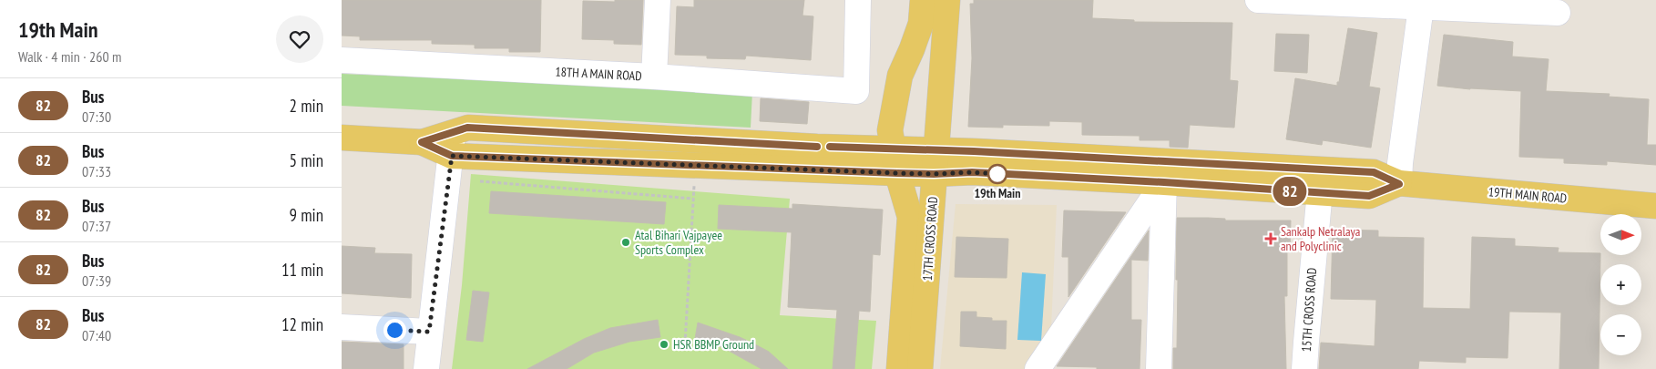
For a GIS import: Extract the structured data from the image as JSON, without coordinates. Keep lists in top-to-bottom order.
{
  "streets": {
    "main road": ["19TH MAIN ROAD", "17TH CROSS ROAD"],
    "street": ["18TH A MAIN ROAD", "15TH CROSS ROAD"]
  },
  "crossings": [
    ["19TH MAIN ROAD", "17TH CROSS ROAD"],
    ["19TH MAIN ROAD", "15TH CROSS ROAD"]
  ],
  "places": {
    "other": ["19th Main", "Atal Bihari Vajpayee Sports Complex", "HSR BBMP Ground"],
    "health": ["Sankalp Netralaya and Polyclinic"]
  },
  "lines": ["bus line 82"],
  "north": "right",
  "page": {
    "heading": ["19th Main", "Walk · 4 min · 260 m"],
    "on_map": "82",
    "list": [
      {
        "mark": "82",
        "name": "Bus",
        "note": "07:30",
        "value": "2 min"
      },
      {
        "mark": "82",
        "name": "Bus",
        "note": "07:33",
        "value": "5 min"
      },
      {
        "mark": "82",
        "name": "Bus",
        "note": "07:37",
        "value": "9 min"
      },
      {
        "mark": "82",
        "name": "Bus",
        "note": "07:39",
        "value": "11 min"
      },
      {
        "mark": "82",
        "name": "Bus",
        "note": "07:40",
        "value": "12 min"
      }
    ],
    "map_buttons": ["+", "−"]
  }
}
